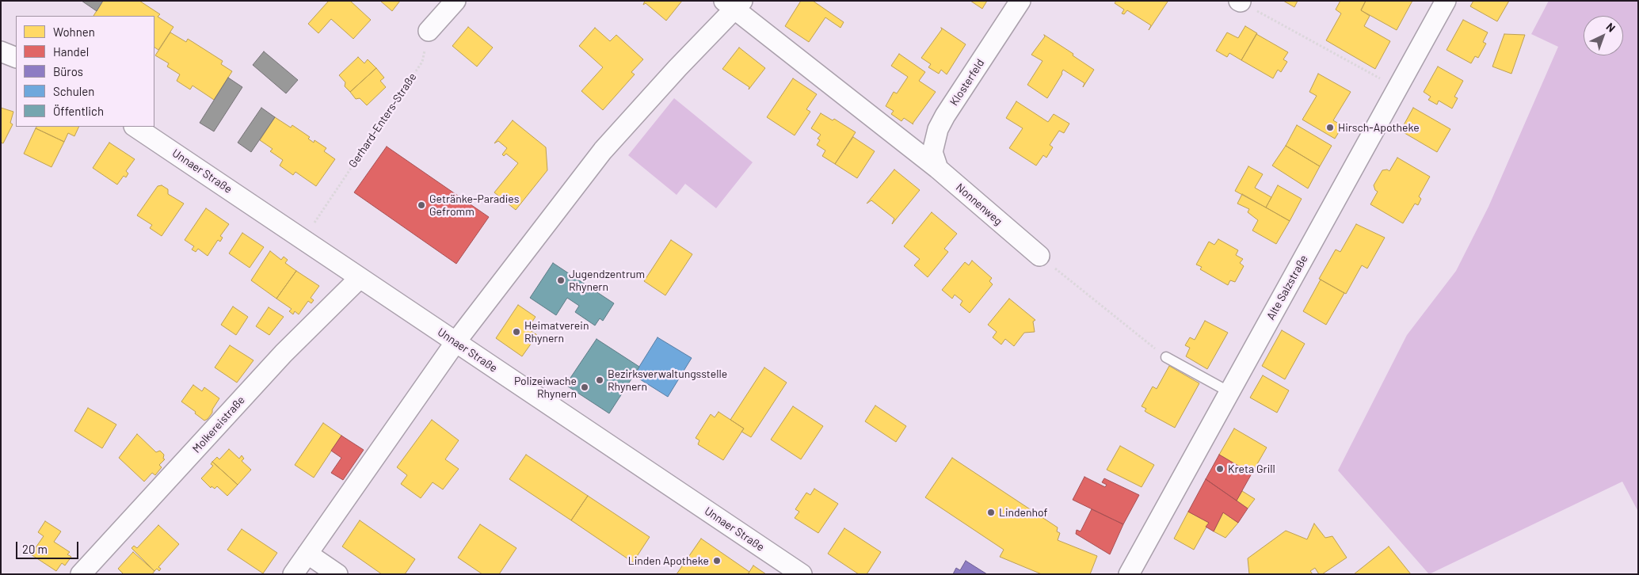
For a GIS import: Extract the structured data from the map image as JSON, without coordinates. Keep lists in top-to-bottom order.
{
  "streets": {
    "street": [
      "Klosterfeld",
      "Unnaer Straße",
      "Nonnenweg",
      "Alte Salzstraße",
      "Molkereistraße"
    ],
    "path": ["Gerhard-Enters-Straße"]
  },
  "crossings": [
    ["Klosterfeld", "Nonnenweg"],
    ["Gerhard-Enters-Straße", "Unnaer Straße"],
    ["Unnaer Straße", "Molkereistraße"]
  ],
  "places": [
    "Hirsch-Apotheke",
    "Getränke-Paradies Gefromm",
    "Jugendzentrum Rhynern",
    "Heimatverein Rhynern",
    "Bezirksverwaltungsstelle Rhynern",
    "Polizeiwache Rhynern",
    "Kreta Grill",
    "Lindenhof",
    "Linden Apotheke"
  ],
  "legend": [
    "Wohnen",
    "Handel",
    "Büros",
    "Schulen",
    "Öffentlich"
  ],
  "scale_bar": "20 m",
  "north": "top right"
}
